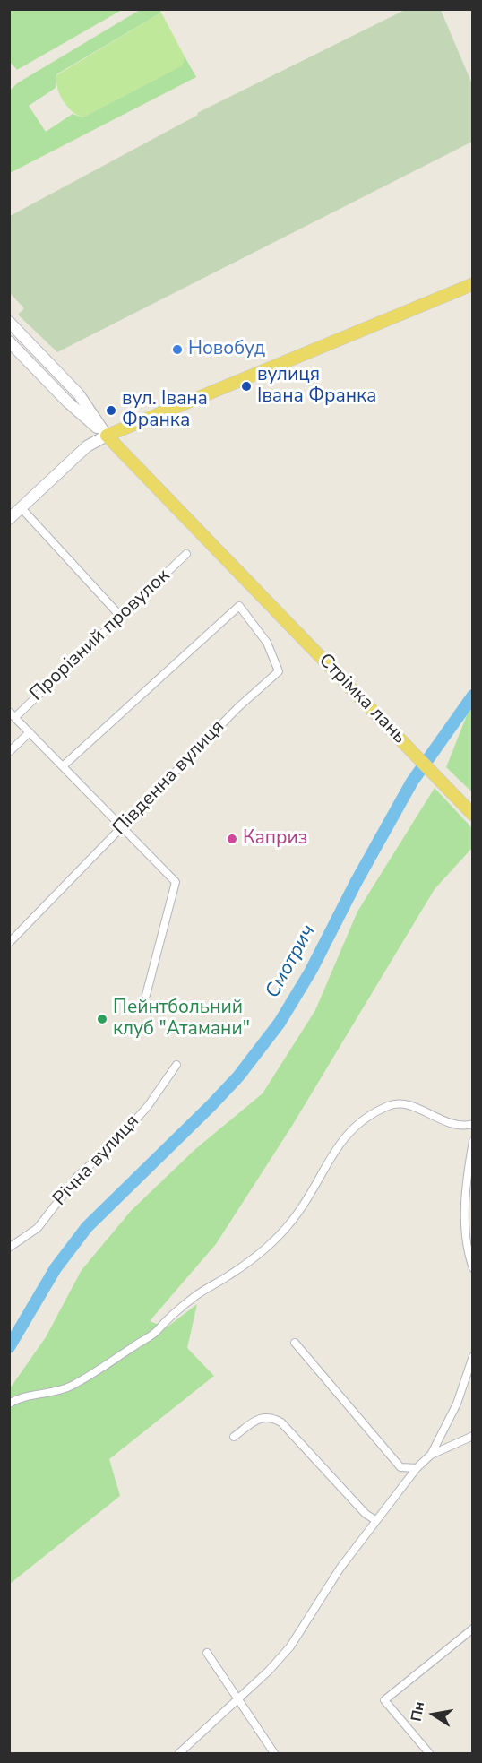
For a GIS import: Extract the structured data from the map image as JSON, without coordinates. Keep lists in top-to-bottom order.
{
  "streets": {
    "main road": ["Стрімка лань"],
    "street": ["Прорізний провулок", "Південна вулиця", "Річна вулиця"]
  },
  "water": ["Смотрич"],
  "places": [
    "Новобуд",
    "вулиця Івана Франка",
    "вул. Івана Франка",
    "Каприз",
    "Пейнтбольний клуб \"Атамани\""
  ],
  "north": "left"
}
